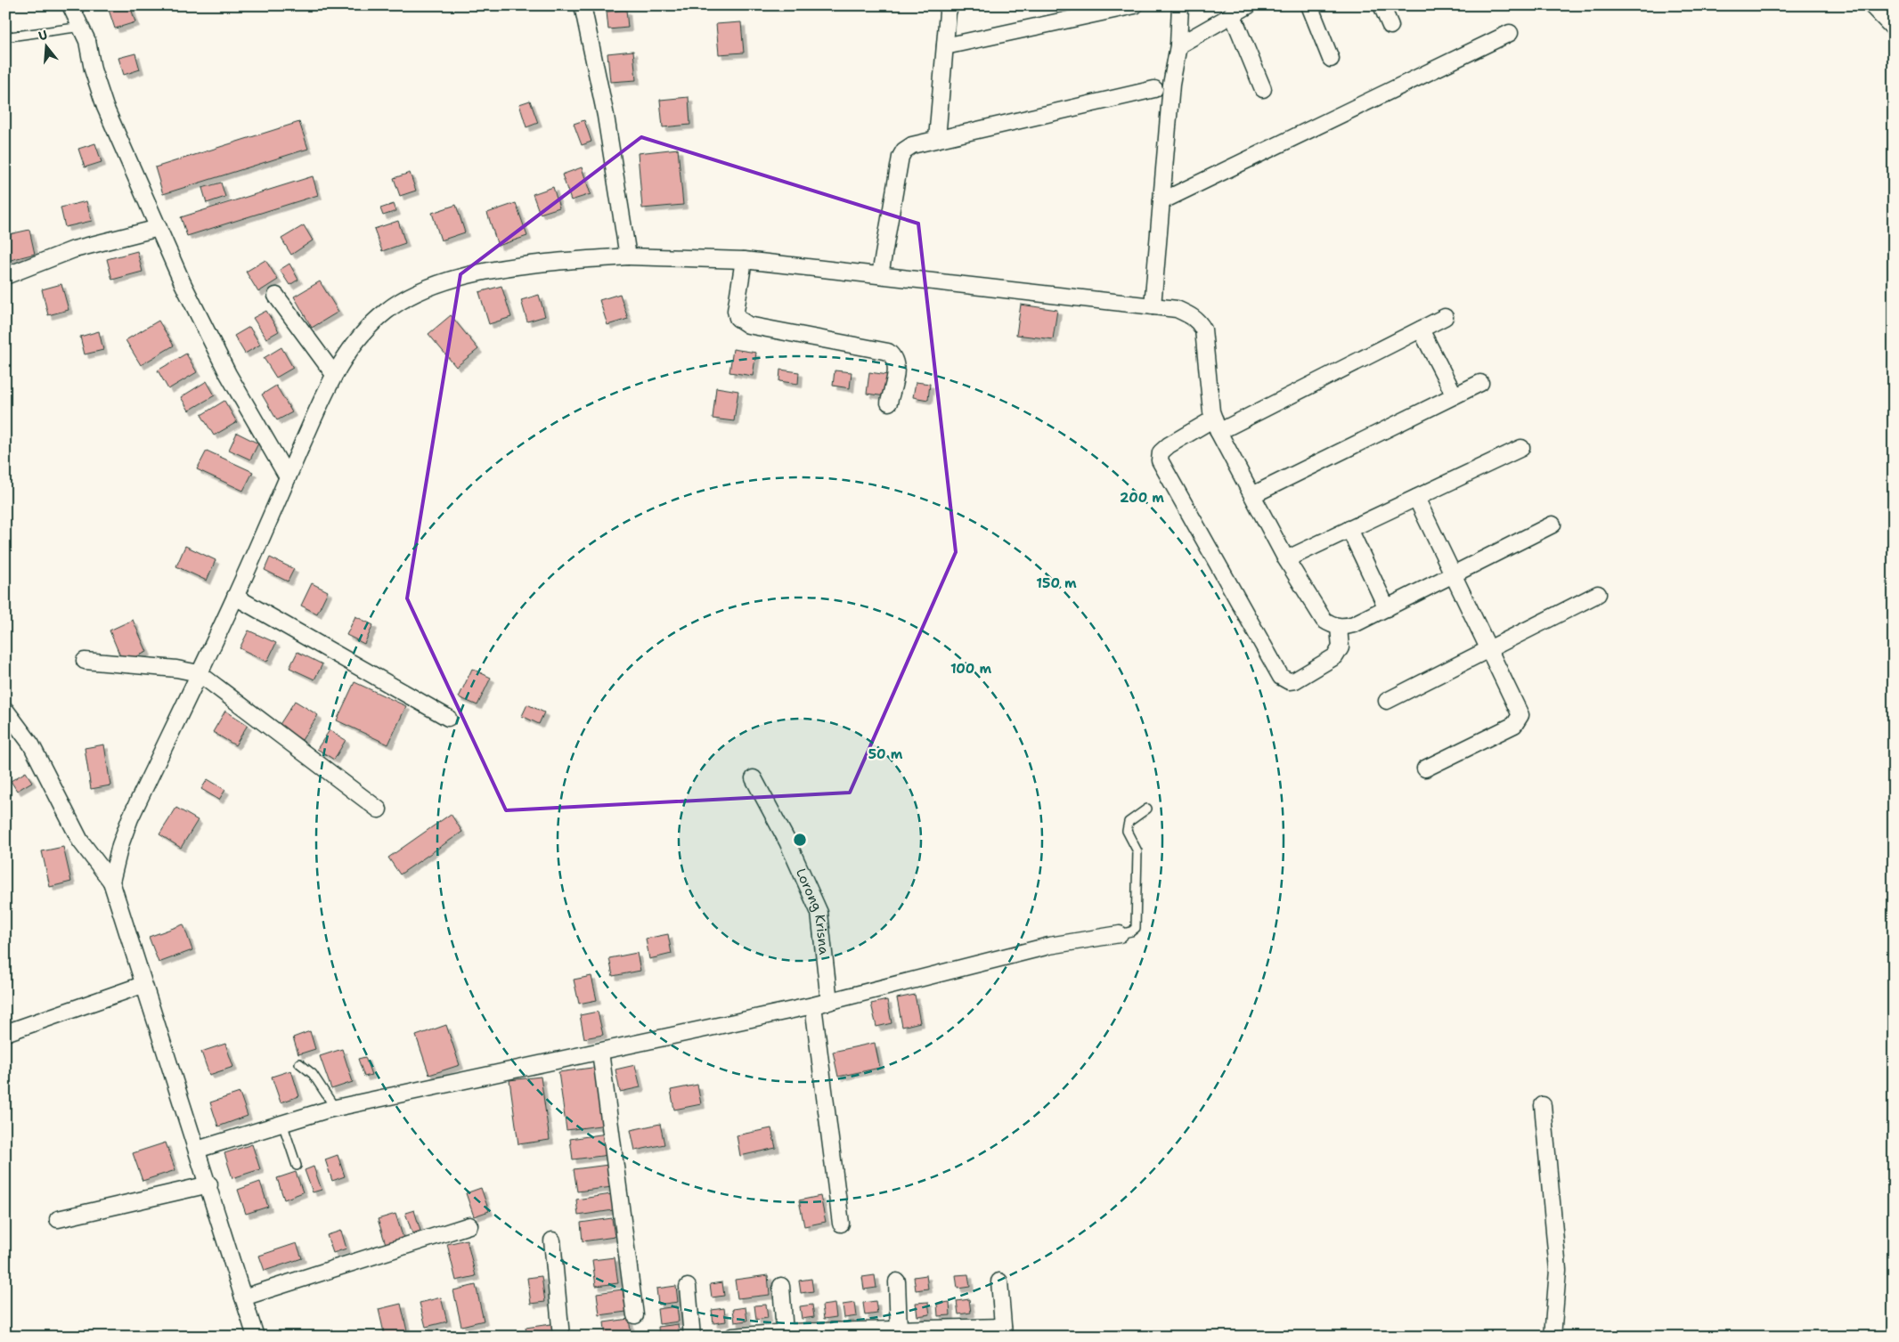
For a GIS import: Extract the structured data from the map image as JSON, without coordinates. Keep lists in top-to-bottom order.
{
  "streets": {
    "street": ["Lorong Krisna"]
  },
  "north": "top",
  "rings": [
    "200 m",
    "150 m",
    "100 m",
    "50 m"
  ]
}
